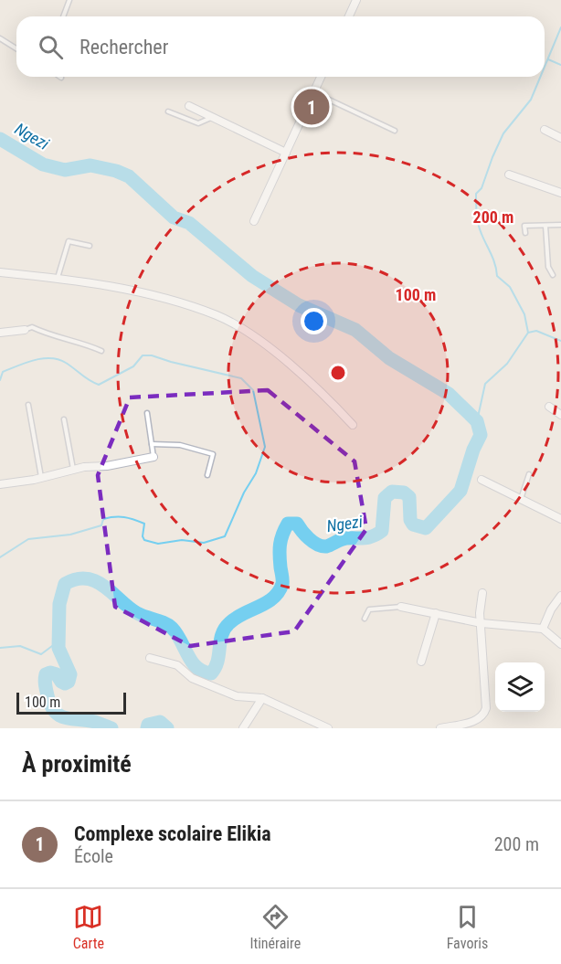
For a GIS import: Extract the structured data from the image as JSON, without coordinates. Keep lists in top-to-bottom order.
{
  "water": ["Ngezi"],
  "scale_bar": "100 m",
  "page": {
    "search": "Rechercher",
    "pins": "1",
    "scale": "100 m",
    "heading": "À proximité",
    "list": [
      {
        "mark": "1",
        "name": "Complexe scolaire Elikia",
        "note": "École",
        "value": "200 m"
      }
    ],
    "nav": ["Carte", "Itinéraire", "Favoris"]
  },
  "rings": ["200 m", "100 m"]
}
